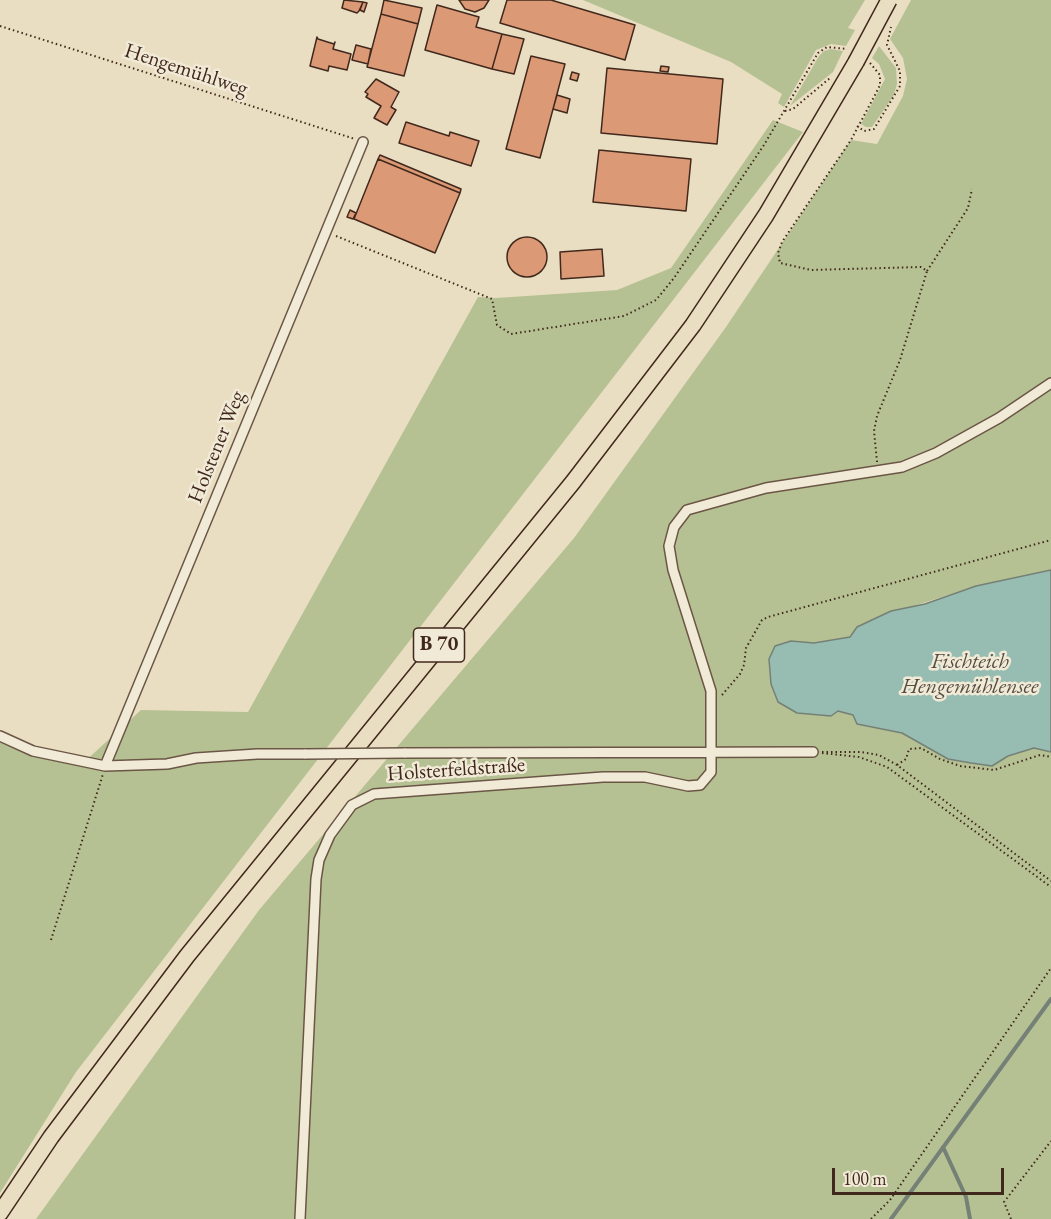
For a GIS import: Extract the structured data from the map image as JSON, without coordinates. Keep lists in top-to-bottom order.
{
  "streets": {
    "main road": ["B 70"],
    "street": ["Holstener Weg", "Holsterfeldstraße"],
    "path": ["Hengemühlweg"]
  },
  "crossings": [
    ["Hengemühlweg", "Holstener Weg"]
  ],
  "water": ["Fischteich Hengemühlensee"],
  "scale_bar": "100 m"
}
